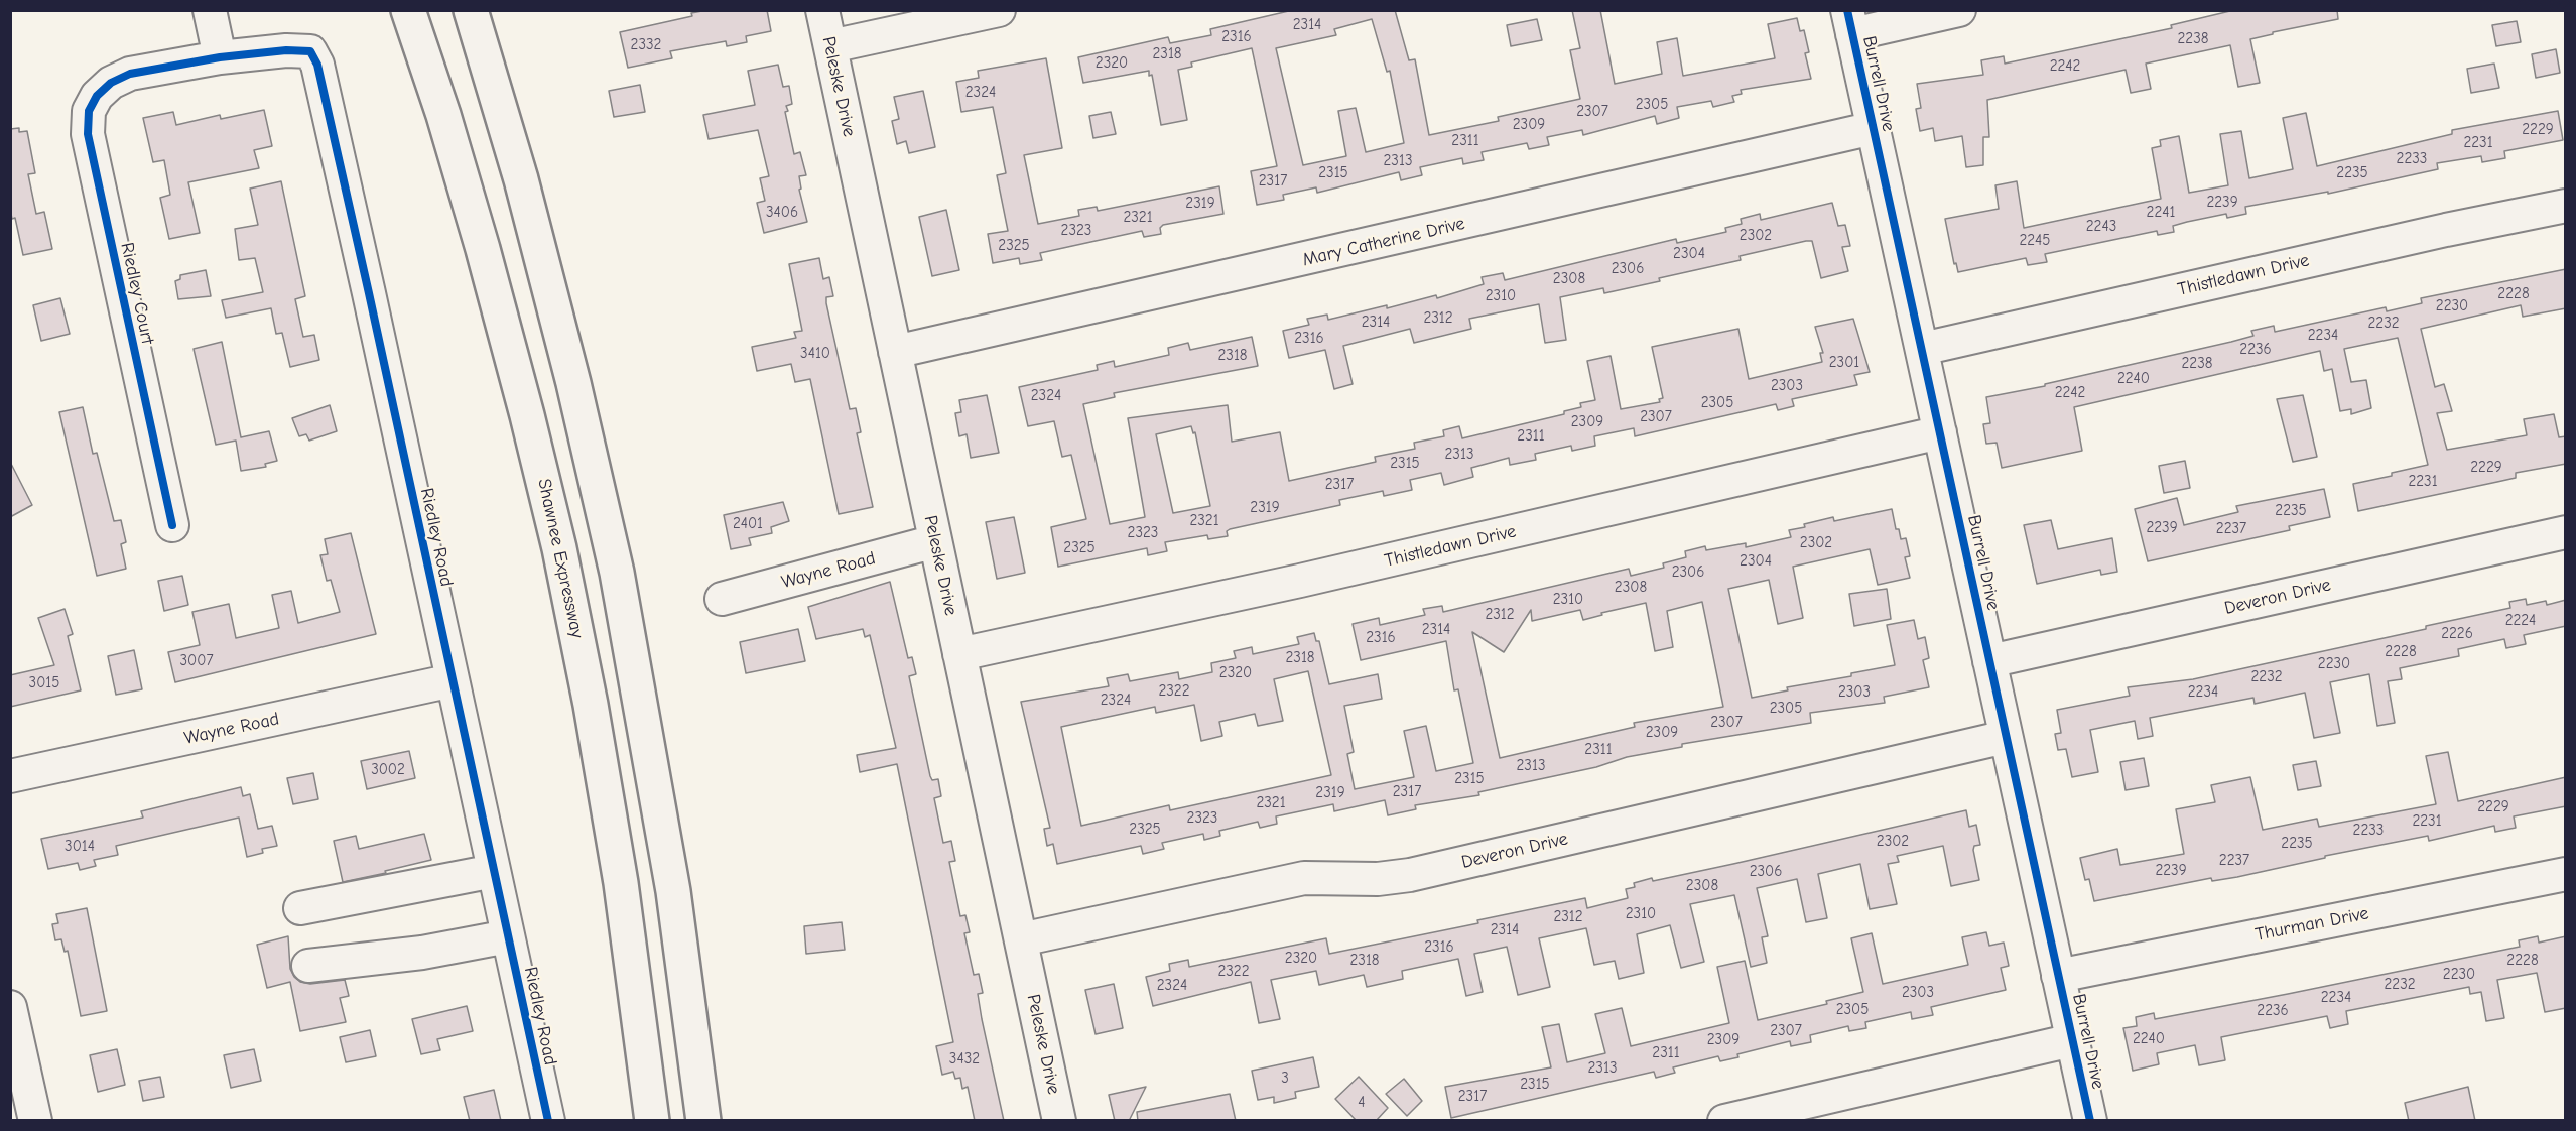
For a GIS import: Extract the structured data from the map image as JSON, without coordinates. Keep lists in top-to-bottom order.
{
  "streets": {
    "highway": ["Shawnee Expressway"],
    "street": [
      "Burrell Drive",
      "Peleske Drive",
      "Mary Catherine Drive",
      "Thistledawn Drive",
      "Riedley Court",
      "Riedley Road",
      "Wayne Road",
      "Deveron Drive",
      "Thurman Drive"
    ]
  },
  "crossings": [
    ["Burrell Drive", "Mary Catherine Drive"],
    ["Burrell Drive", "Thistledawn Drive"],
    ["Burrell Drive", "Deveron Drive"],
    ["Burrell Drive", "Thurman Drive"],
    ["Peleske Drive", "Mary Catherine Drive"],
    ["Peleske Drive", "Thistledawn Drive"],
    ["Peleske Drive", "Wayne Road"],
    ["Peleske Drive", "Deveron Drive"],
    ["Riedley Court", "Riedley Road"],
    ["Riedley Road", "Wayne Road"]
  ],
  "house_numbers": [
    "2314",
    "2316",
    "2238",
    "2332",
    "2318",
    "2320",
    "2242",
    "2324",
    "2305",
    "2307",
    "2309",
    "2229",
    "2311",
    "2231",
    "2233",
    "2313",
    "2315",
    "2235",
    "2317",
    "2239",
    "2319",
    "3406",
    "2241",
    "2321",
    "2243",
    "2323",
    "2302",
    "2245",
    "2325",
    "2304",
    "2306",
    "2308",
    "2228",
    "2310",
    "2230",
    "2312",
    "2314",
    "2232",
    "2234",
    "2316",
    "2236",
    "3410",
    "2318",
    "2301",
    "2238",
    "2240",
    "2303",
    "2242",
    "2324",
    "2305",
    "2307",
    "2309",
    "2311",
    "2313",
    "2315",
    "2229",
    "2231",
    "2317",
    "2319",
    "2235",
    "2321",
    "2401",
    "2239",
    "2237",
    "2323",
    "2302",
    "2325",
    "2304",
    "2306",
    "2308",
    "2310",
    "2312",
    "2224",
    "2314",
    "2226",
    "2316",
    "2228",
    "2318",
    "3007",
    "2230",
    "2320",
    "2232",
    "3015",
    "2322",
    "2303",
    "2234",
    "2324",
    "2305",
    "2307",
    "2309",
    "2311",
    "2313",
    "3002",
    "2315",
    "2317",
    "2319",
    "2321",
    "2229",
    "2323",
    "2231",
    "2325",
    "2233",
    "2302",
    "2235",
    "3014",
    "2237",
    "2239",
    "2306",
    "2308",
    "2310",
    "2312",
    "2314",
    "2316",
    "2320",
    "2318",
    "2228",
    "2322",
    "2230",
    "2232",
    "2324",
    "2303",
    "2234",
    "2305",
    "2236",
    "2307",
    "2240",
    "2309",
    "2311",
    "3432",
    "2313",
    "3",
    "2315",
    "2317",
    "4"
  ]
}
